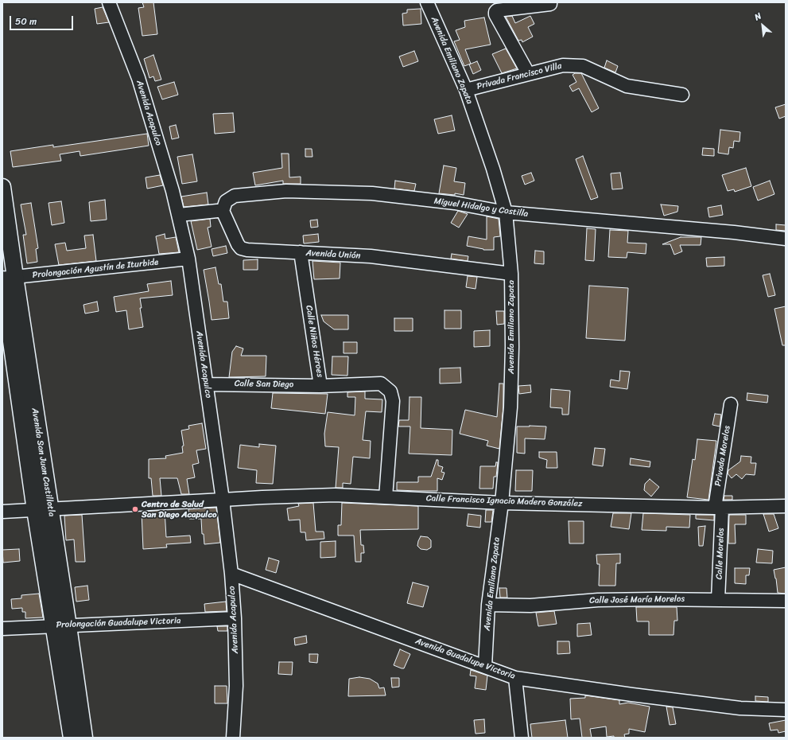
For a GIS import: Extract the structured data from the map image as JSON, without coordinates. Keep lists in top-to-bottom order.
{
  "streets": {
    "main road": ["Avenida San Juan Castillotla"],
    "street": [
      "Avenida Emiliano Zapata",
      "Privada Francisco Villa",
      "Avenida Acapulco",
      "Miguel Hidalgo y Costilla",
      "Avenida Unión",
      "Prolongación Agustín de Iturbide",
      "Calle Niños Héroes",
      "Calle San Diego",
      "Privada Morelos",
      "Calle Francisco Ignacio Madero González",
      "Calle Morelos",
      "Calle José María Morelos",
      "Prolongación Guadalupe Victoria",
      "Avenida Guadalupe Victoria"
    ]
  },
  "crossings": [
    ["Avenida Emiliano Zapata", "Privada Francisco Villa"],
    ["Avenida Emiliano Zapata", "Miguel Hidalgo y Costilla"],
    ["Avenida Emiliano Zapata", "Avenida Unión"],
    ["Avenida Emiliano Zapata", "Calle Francisco Ignacio Madero González"],
    ["Avenida Emiliano Zapata", "Calle José María Morelos"],
    ["Avenida Emiliano Zapata", "Avenida Guadalupe Victoria"],
    ["Avenida Acapulco", "Prolongación Agustín de Iturbide"],
    ["Avenida Acapulco", "Calle San Diego"],
    ["Avenida Acapulco", "Calle Francisco Ignacio Madero González"],
    ["Avenida Acapulco", "Prolongación Guadalupe Victoria"],
    ["Avenida Acapulco", "Avenida Guadalupe Victoria"],
    ["Miguel Hidalgo y Costilla", "Avenida Unión"],
    ["Avenida Unión", "Calle Niños Héroes"],
    ["Prolongación Agustín de Iturbide", "Avenida San Juan Castillotla"],
    ["Calle Niños Héroes", "Calle San Diego"],
    ["Calle Niños Héroes", "Calle Francisco Ignacio Madero González"],
    ["Privada Morelos", "Calle Francisco Ignacio Madero González"],
    ["Privada Morelos", "Calle Morelos"],
    ["Avenida San Juan Castillotla", "Calle Francisco Ignacio Madero González"],
    ["Avenida San Juan Castillotla", "Prolongación Guadalupe Victoria"],
    ["Calle Francisco Ignacio Madero González", "Calle Morelos"],
    ["Calle Morelos", "Calle José María Morelos"]
  ],
  "places": ["Centro de Salud San Diego Acapulco"],
  "scale_bar": "50 m",
  "north": "top left"
}
